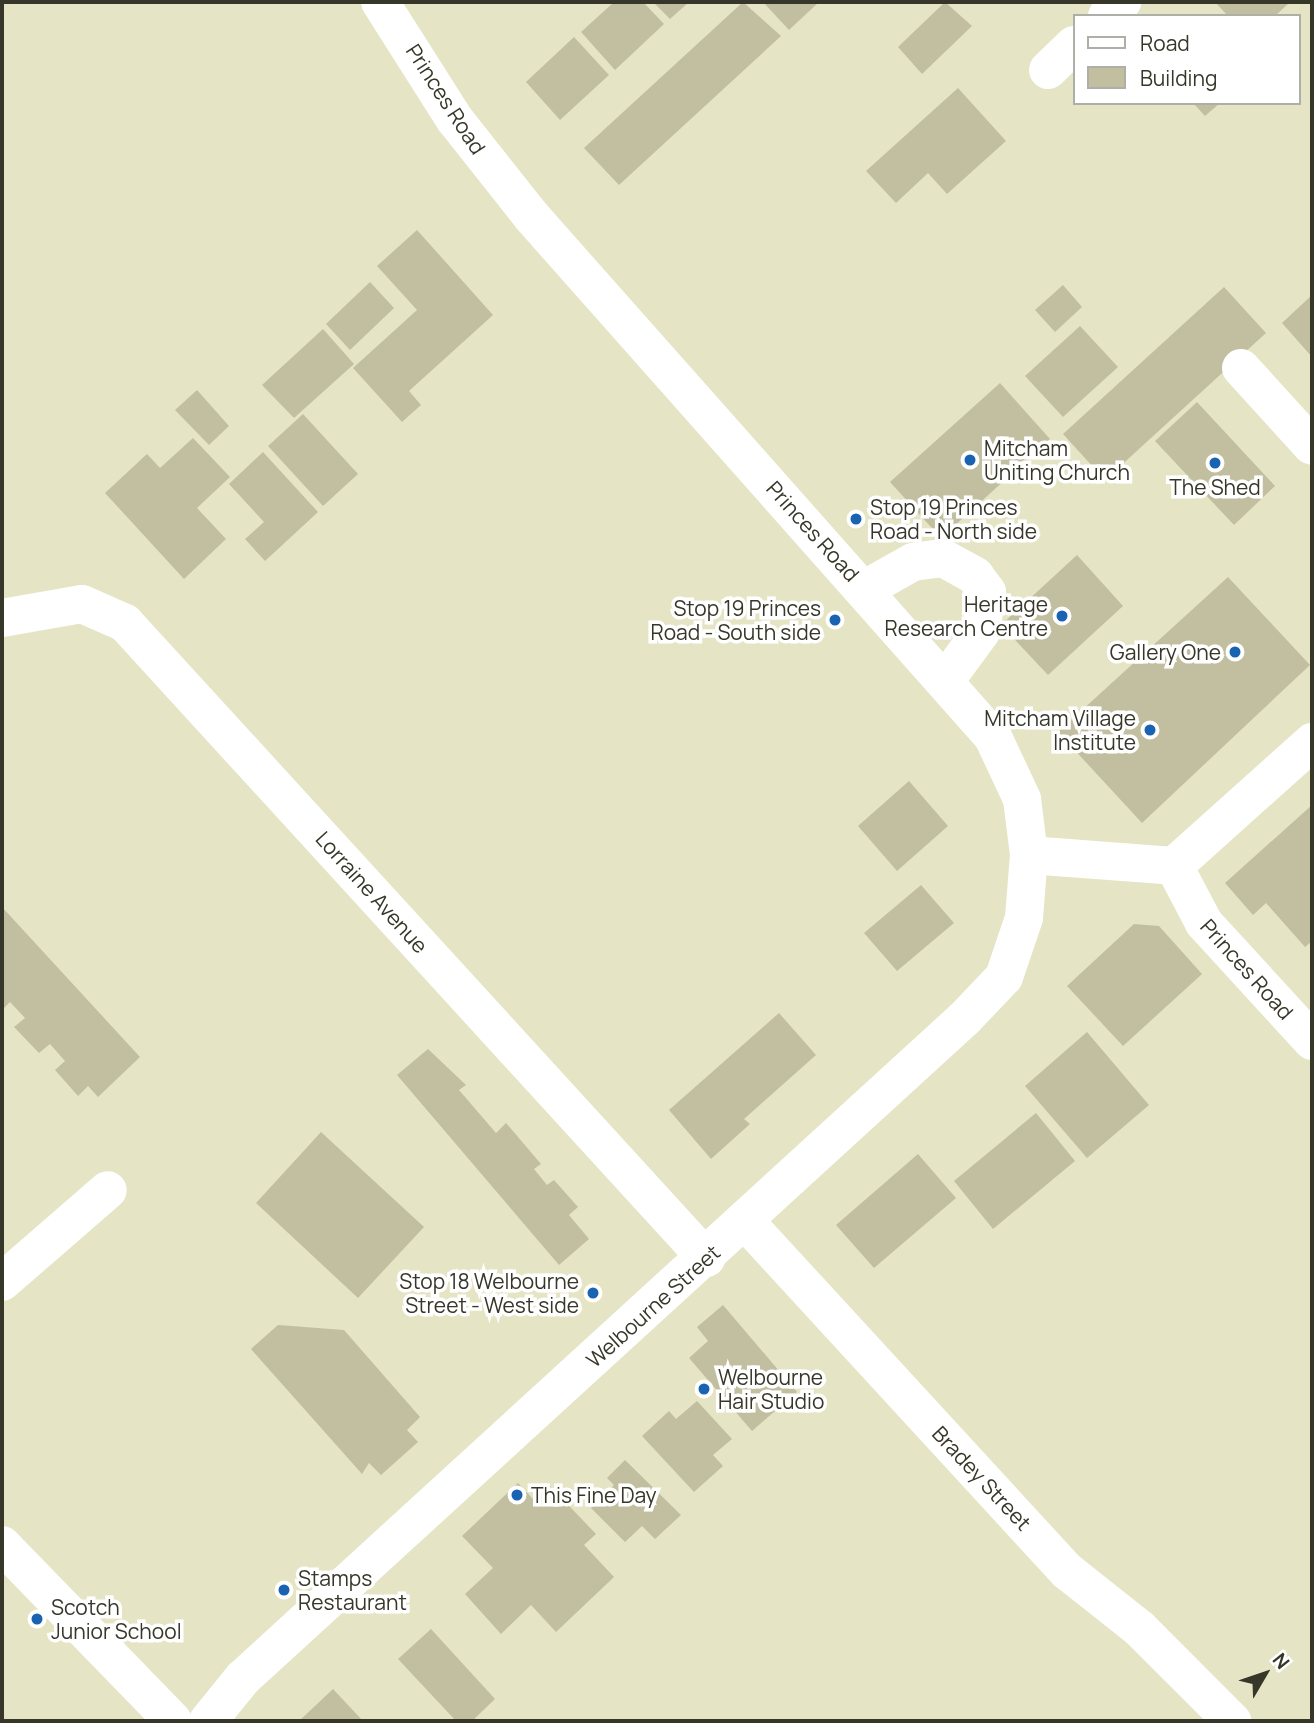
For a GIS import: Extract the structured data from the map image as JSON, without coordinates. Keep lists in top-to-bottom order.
{
  "streets": {
    "street": [
      "Princes Road",
      "Lorraine Avenue",
      "Welbourne Street",
      "Bradey Street"
    ]
  },
  "crossings": [
    ["Princes Road", "Welbourne Street"],
    ["Lorraine Avenue", "Welbourne Street"],
    ["Welbourne Street", "Bradey Street"]
  ],
  "places": [
    "Mitcham Uniting Church",
    "The Shed",
    "Stop 19 Princes Road - North side",
    "Heritage Research Centre",
    "Stop 19 Princes Road - South side",
    "Gallery One",
    "Mitcham Village Institute",
    "Stop 18 Welbourne Street - West side",
    "Welbourne Hair Studio",
    "This Fine Day",
    "Stamps Restaurant",
    "Scotch Junior School"
  ],
  "legend": ["Road", "Building"],
  "north": "top right"
}
